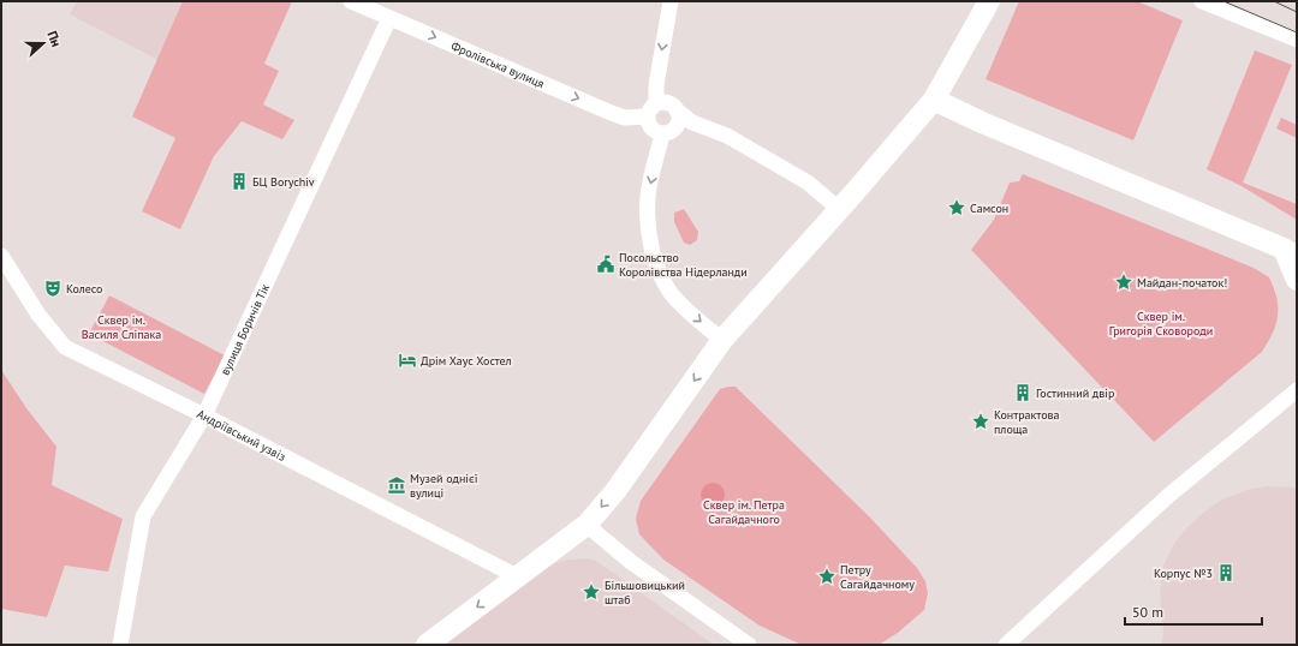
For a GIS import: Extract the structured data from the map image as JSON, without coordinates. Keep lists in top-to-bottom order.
{
  "streets": {
    "street": ["Фролівська вулиця", "вулиця Боричів Тік", "Андріївський узвіз"]
  },
  "crossings": [
    ["Фролівська вулиця", "вулиця Боричів Тік"],
    ["вулиця Боричів Тік", "Андріївський узвіз"]
  ],
  "one_way": ["Фролівська вулиця"],
  "parks": ["Сквер ім. Григорія Сковороди", "Сквер ім. Василя Сліпака", "Сквер ім. Петра Сагайдачного"],
  "places": {
    "building": ["БЦ Borychiv", "Гостинний двір", "Корпус №3"],
    "place": [
      "Самсон",
      "Майдан-початок!",
      "Контрактова площа",
      "Петру Сагайдачному",
      "Більшовицький штаб"
    ],
    "public building": ["Посольство Королівства Нідерланди"],
    "theatre": ["Колесо"],
    "hotel": ["Дрім Хаус Хостел"],
    "museum": ["Музей однієї вулиці"]
  },
  "scale_bar": "50 m",
  "north": "right"
}
